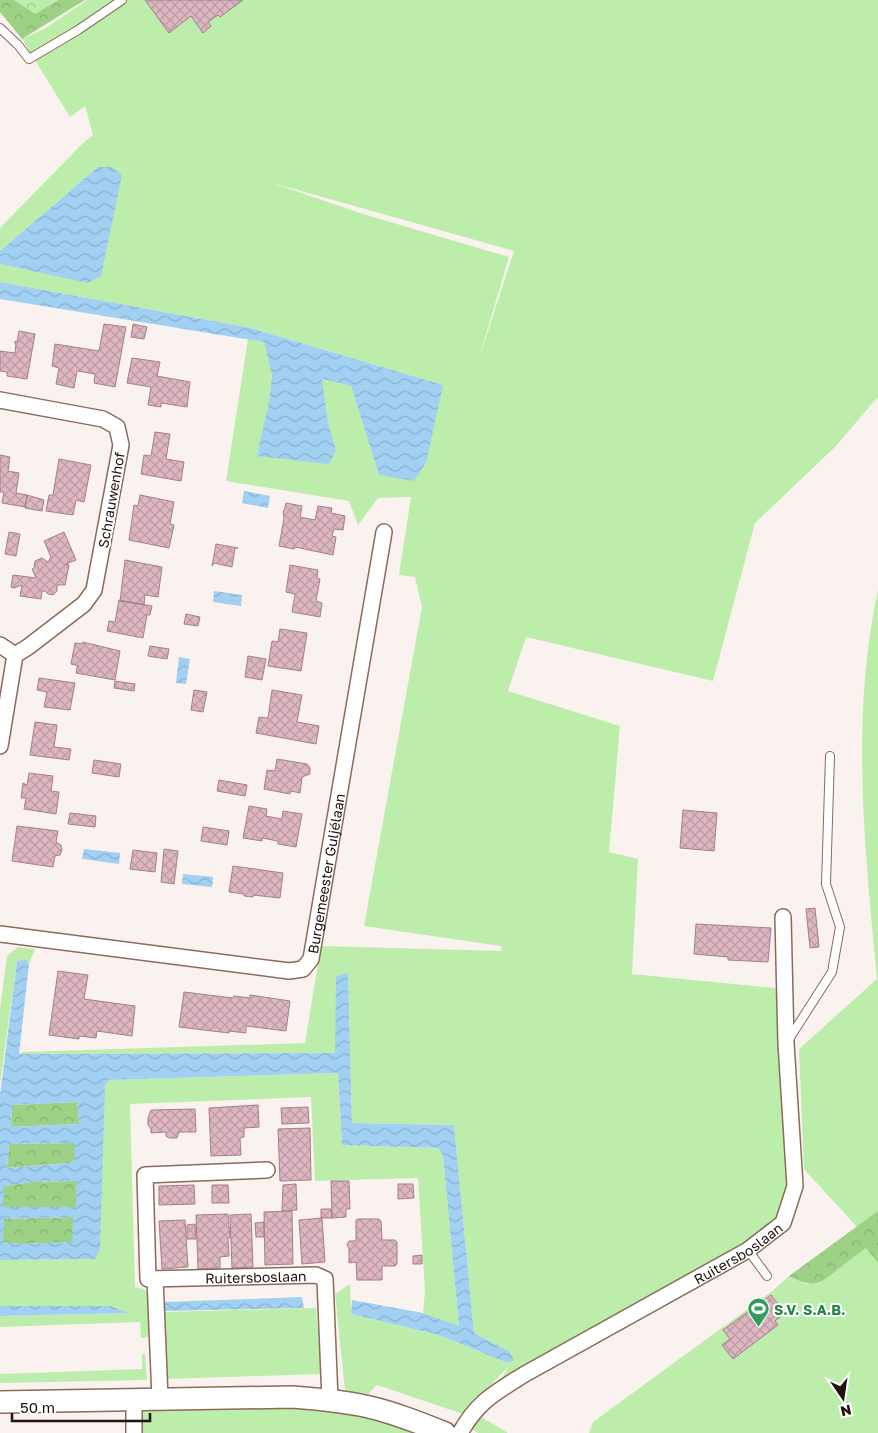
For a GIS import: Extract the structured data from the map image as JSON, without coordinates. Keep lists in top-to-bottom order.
{
  "streets": {
    "street": ["Schrauwenhof", "Burgemeester Guljélaan", "Ruitersboslaan"]
  },
  "places": {
    "sports": ["S.V. S.A.B."]
  },
  "scale_bar": "50 m",
  "north": "bottom"
}
